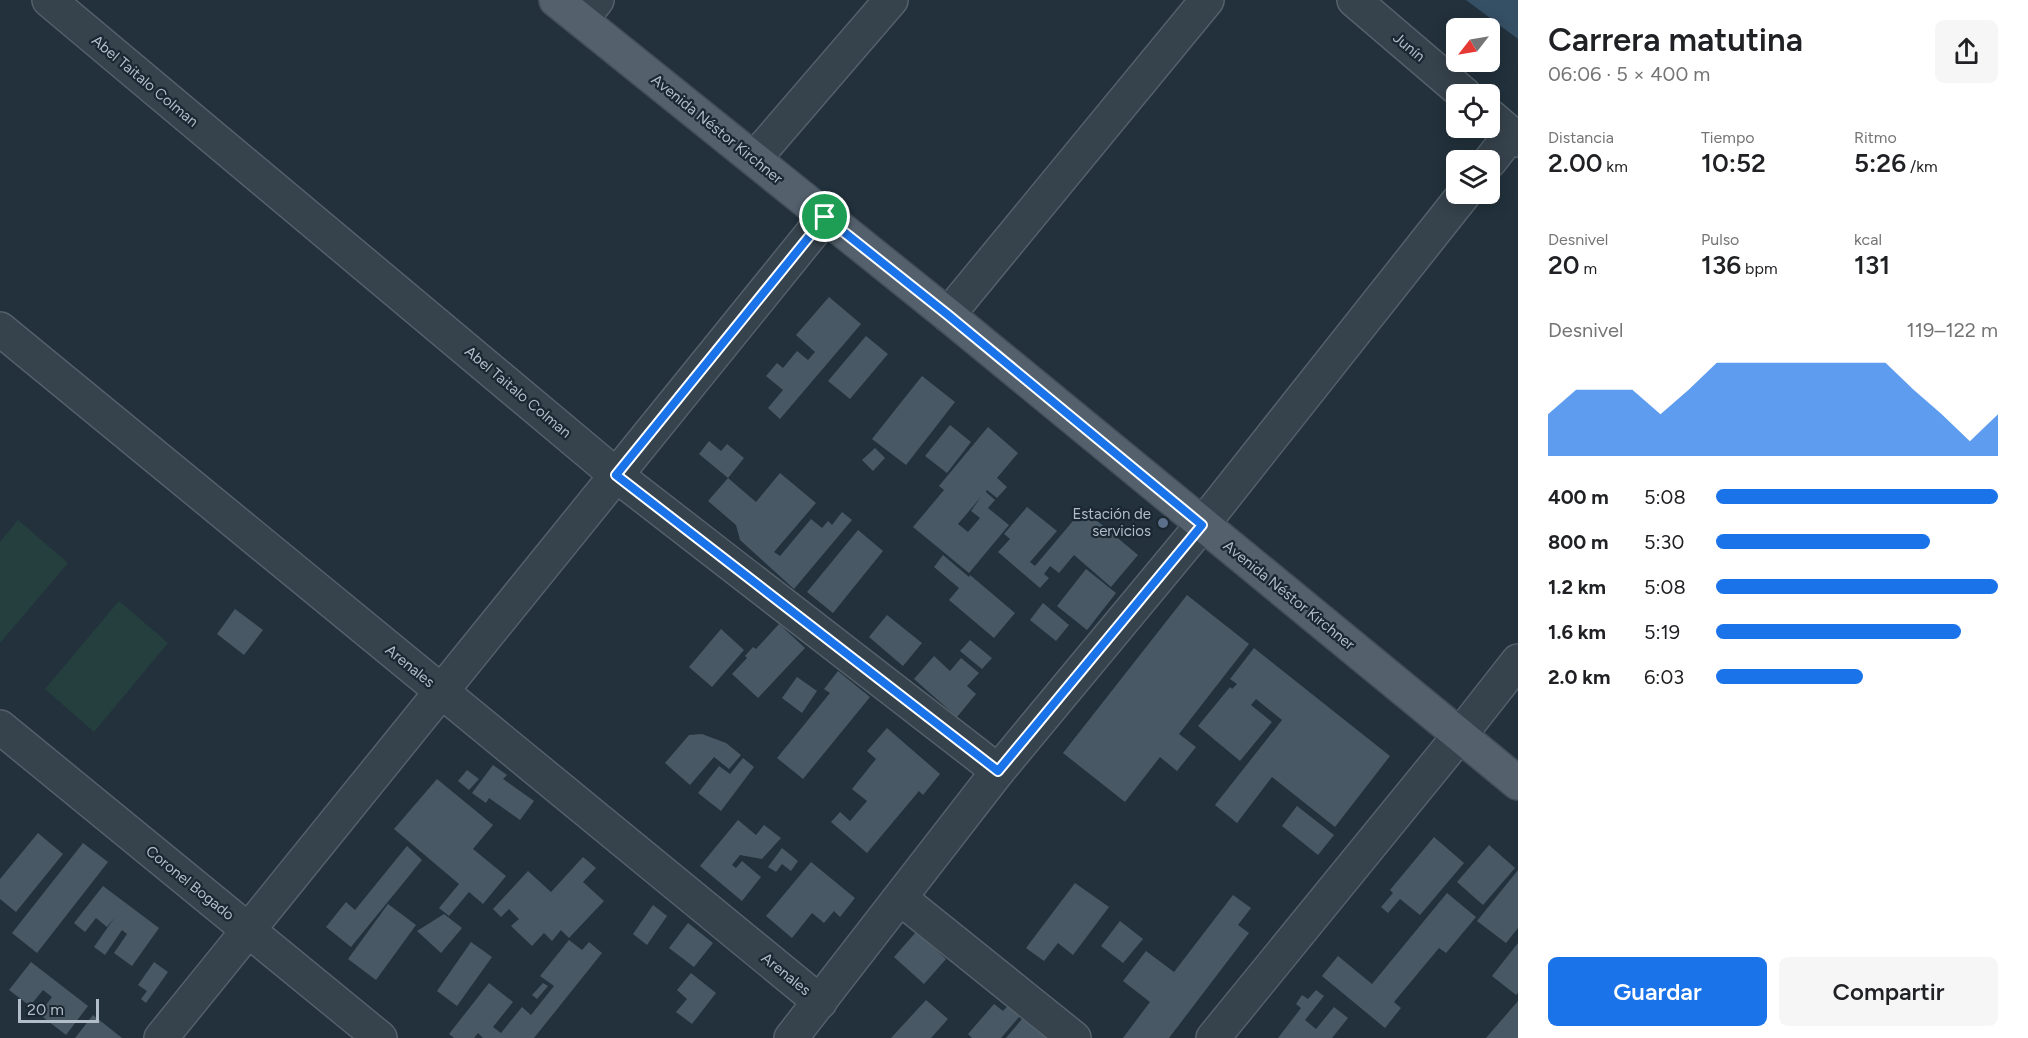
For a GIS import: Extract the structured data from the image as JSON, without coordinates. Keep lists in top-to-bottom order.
{
  "streets": {
    "main road": ["Avenida Néstor Kirchner"],
    "street": [
      "Junín",
      "Abel Taitalo Colman",
      "Arenales",
      "Coronel Bogado"
    ]
  },
  "places": ["Estación de servicios"],
  "scale_bar": "20 m",
  "north": "bottom left",
  "page": {
    "heading": ["Carrera matutina", "06:06 · 5 × 400 m"],
    "stats": [
      ["Distancia", "2.00 km"],
      ["Tiempo", "10:52"],
      ["Ritmo", "5:26 /km"],
      ["Desnivel", "20 m"],
      ["Pulso", "136 bpm"],
      ["kcal", "131"]
    ],
    "chart": ["Desnivel", "119–122 m"],
    "list": [
      {
        "name": "400 m",
        "note": "5:08"
      },
      {
        "name": "800 m",
        "note": "5:30"
      },
      {
        "name": "1.2 km",
        "note": "5:08"
      },
      {
        "name": "1.6 km",
        "note": "5:19"
      },
      {
        "name": "2.0 km",
        "note": "6:03"
      }
    ],
    "buttons": ["Guardar", "Compartir"],
    "scale": "20 m"
  }
}
